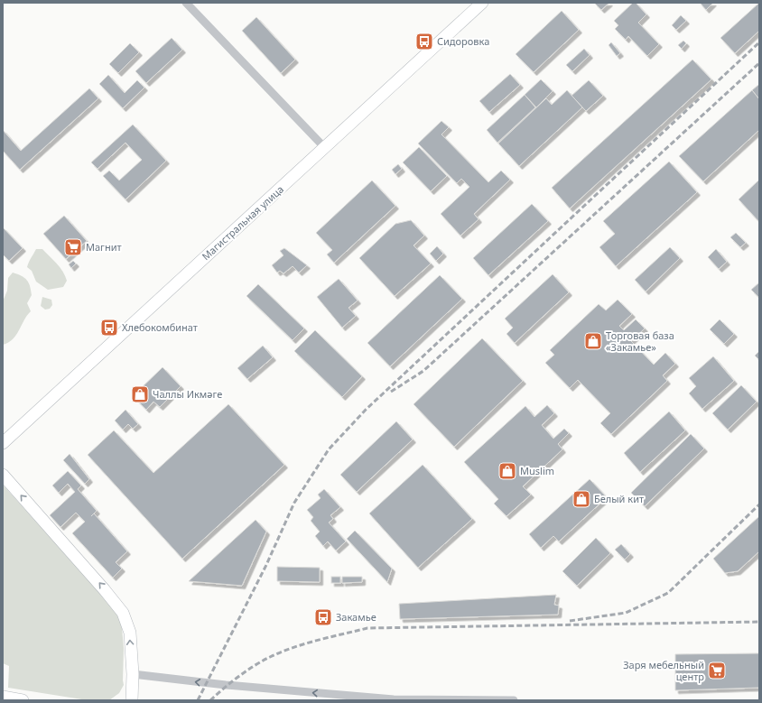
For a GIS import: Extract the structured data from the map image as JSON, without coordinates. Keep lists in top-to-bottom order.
{
  "streets": {
    "main road": ["Магистральная улица"]
  },
  "places": {
    "bus stop": ["Сидоровка", "Хлебокомбинат", "Закамье"],
    "supermarket": ["Магнит", "Заря мебельный центр"],
    "shop": [
      "Торговая база «Закамье»",
      "Чаллы Икмәге",
      "Muslim",
      "Белый кит"
    ]
  }
}
